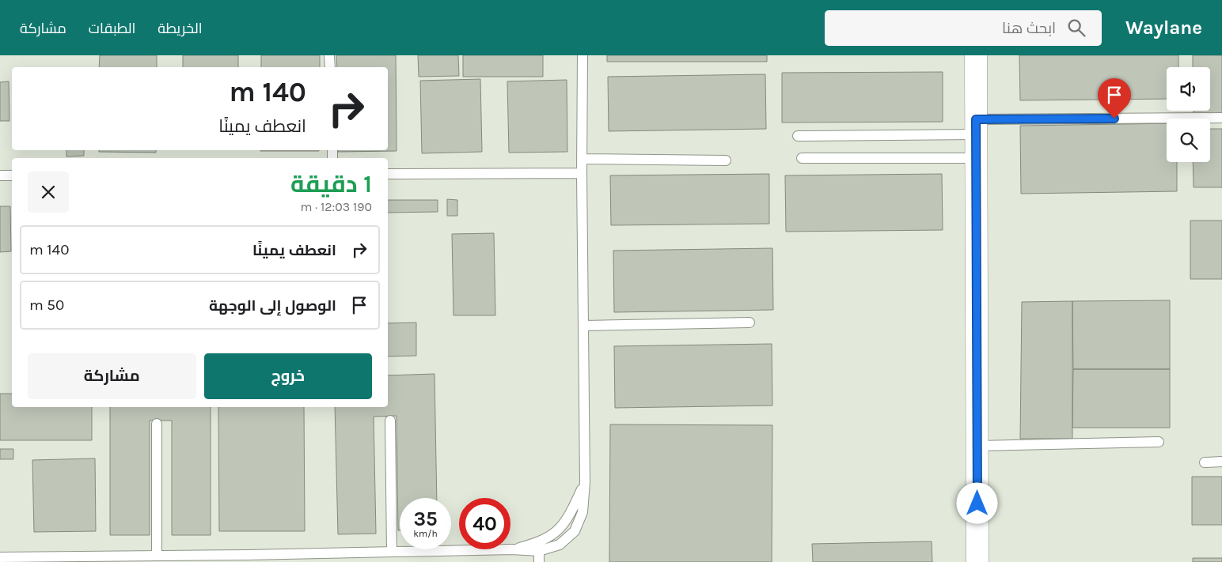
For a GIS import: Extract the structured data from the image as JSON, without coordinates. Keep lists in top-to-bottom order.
{
  "page": {
    "header": "Waylane",
    "search": "ابحث هنا",
    "nav": ["الخريطة", "الطبقات", "مشاركة"],
    "turn": ["140 m", "انعطف يمينًا"],
    "heading": ["1 دقيقة", "190 m · 12:03"],
    "list": [
      {
        "name": "انعطف يمينًا",
        "value": "140 m"
      },
      {
        "name": "الوصول إلى الوجهة",
        "value": "50 m"
      }
    ],
    "buttons": ["خروج", "مشاركة"],
    "speed": "35 km/h",
    "limit": "40"
  }
}
